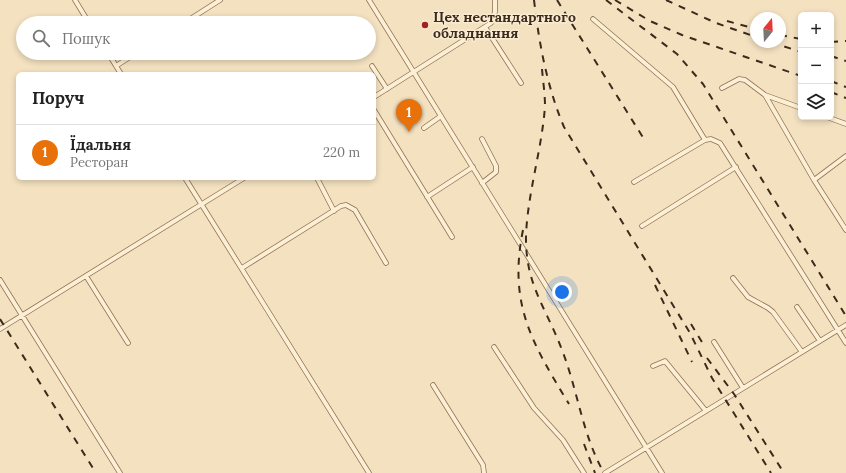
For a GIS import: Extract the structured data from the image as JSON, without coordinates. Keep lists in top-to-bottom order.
{
  "places": ["Цех нестандартного обладнання"],
  "north": "top",
  "page": {
    "map_buttons": ["+", "−"],
    "search": "Пошук",
    "heading": "Поруч",
    "pins": "1",
    "list": [
      {
        "mark": "1",
        "name": "Їдальня",
        "note": "Ресторан",
        "value": "220 m"
      }
    ]
  }
}
